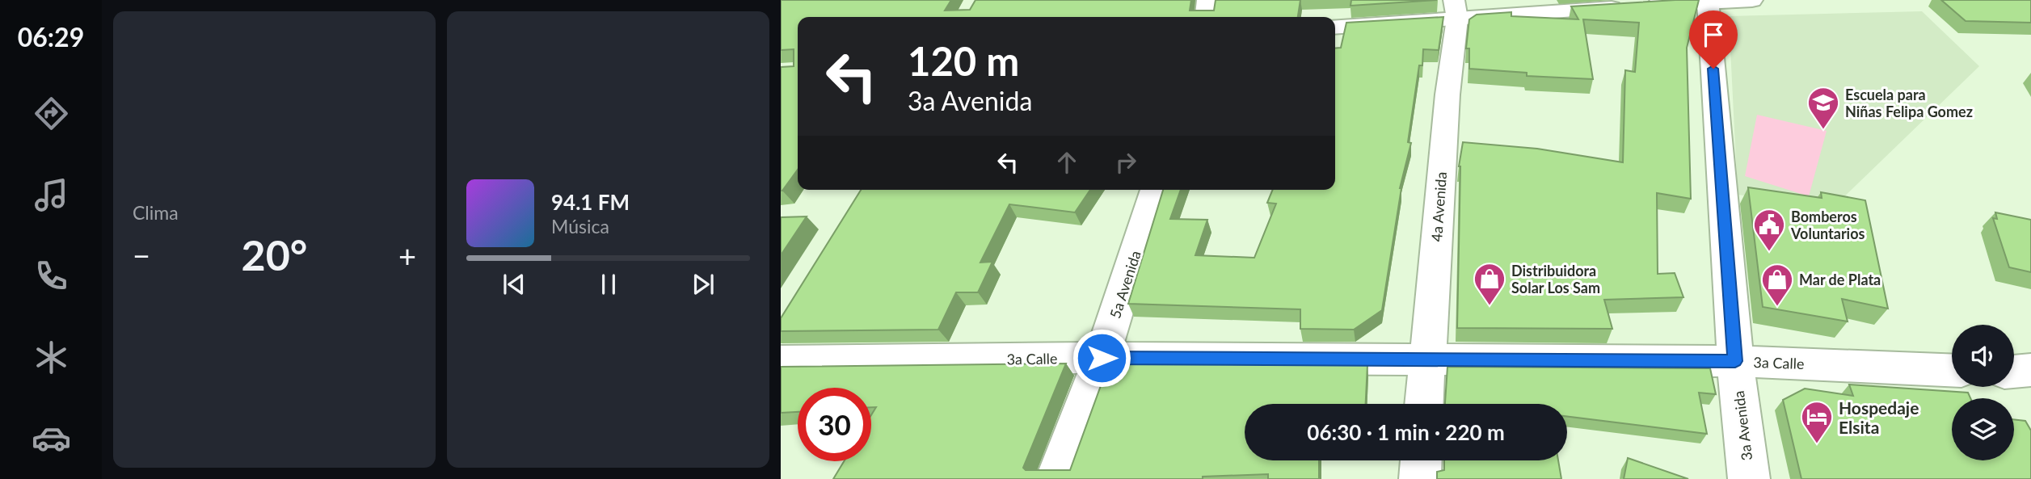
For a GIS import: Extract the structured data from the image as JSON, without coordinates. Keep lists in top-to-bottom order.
{
  "streets": {
    "street": [
      "4a Avenida",
      "5a Avenida",
      "3a Calle",
      "3a Avenida"
    ]
  },
  "crossings": [
    ["4a Avenida", "3a Calle"],
    ["5a Avenida", "3a Calle"],
    ["3a Calle", "3a Avenida"]
  ],
  "places": {
    "school or university": ["Escuela para Niñas Felipa Gomez"],
    "public building": ["Bomberos Voluntarios"],
    "shop": ["Distribuidora Solar Los Sam", "Mar de Plata"],
    "hotel": ["Hospedaje Elsita"]
  },
  "page": {
    "tabs": "06:29",
    "tile": "Clima",
    "turn": ["120 m", "3a Avenida"],
    "song": ["94.1 FM", "Música"],
    "heat": ["−", "20°", "+"],
    "limit": "30",
    "trip": "06:30 · 1 min · 220 m"
  }
}
